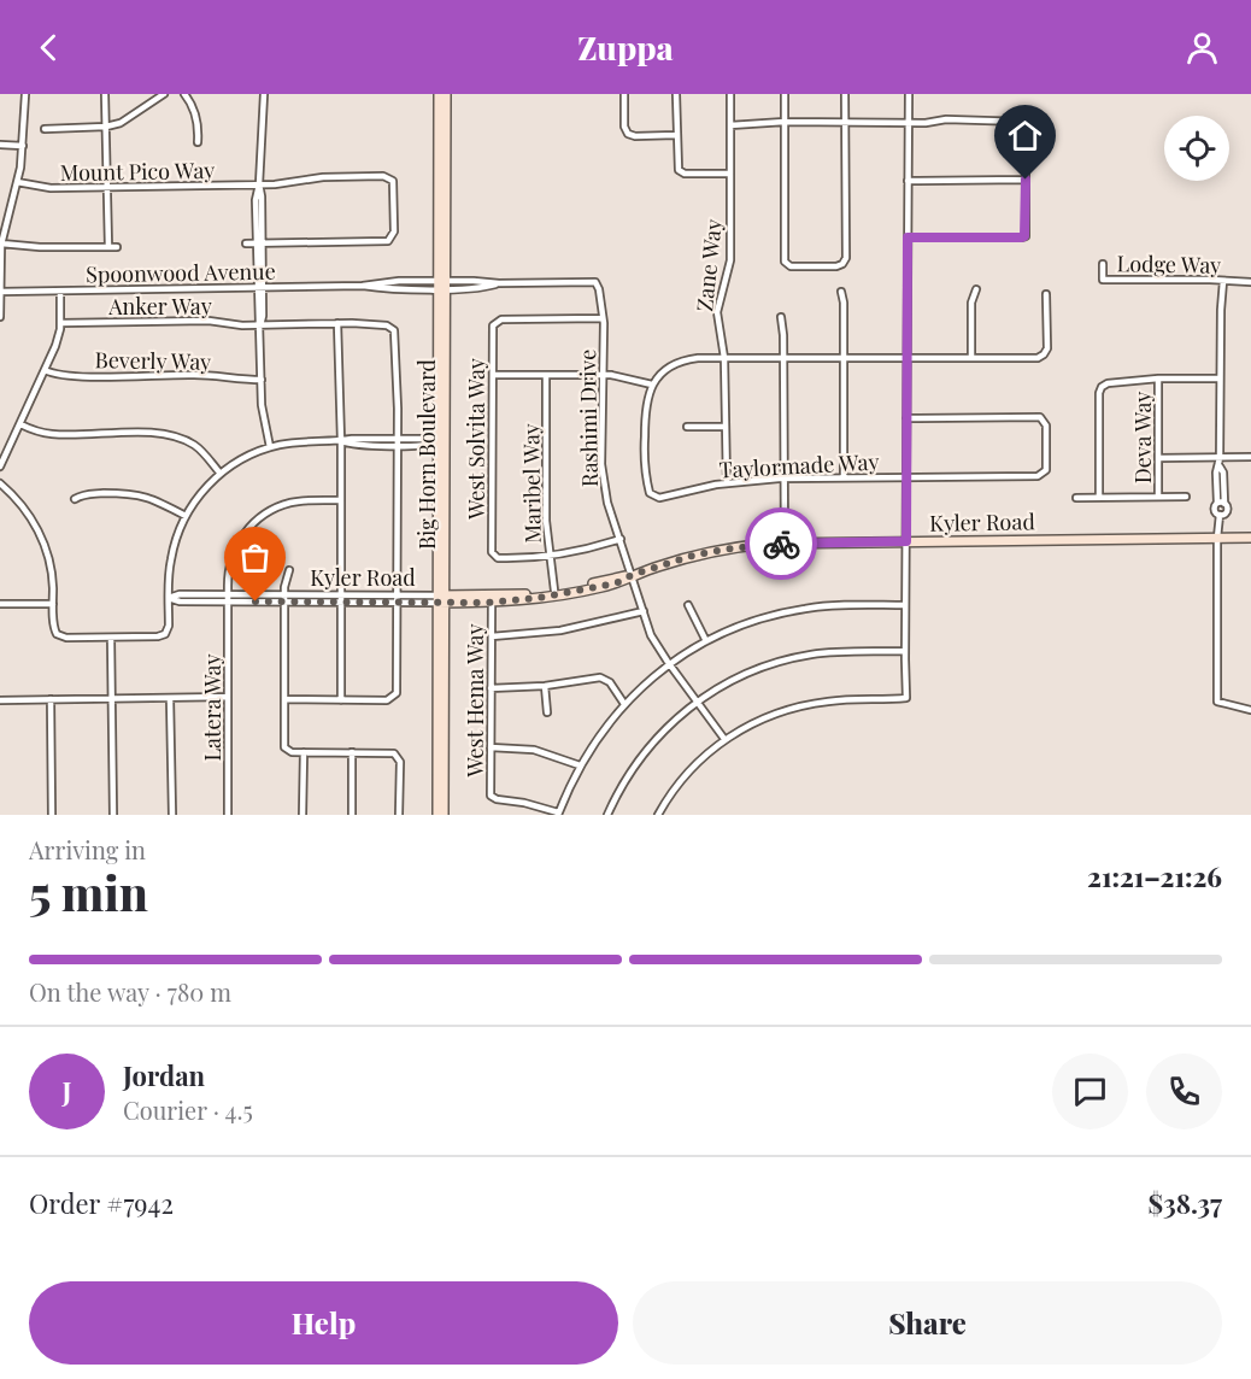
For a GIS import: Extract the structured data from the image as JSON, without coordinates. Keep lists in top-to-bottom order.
{
  "streets": {
    "main road": ["Big Horn Boulevard", "Kyler Road"],
    "street": [
      "Mount Pico Way",
      "Lodge Way",
      "Zane Way",
      "Spoonwood Avenue",
      "Anker Way",
      "Beverly Way",
      "Rashimi Drive",
      "Deva Way",
      "West Solvita Way",
      "Taylormade Way",
      "Maribel Way",
      "West Hema Way",
      "Latera Way"
    ]
  },
  "crossings": [
    ["Zane Way", "Taylormade Way"],
    ["Spoonwood Avenue", "Rashimi Drive"],
    ["Spoonwood Avenue", "Big Horn Boulevard"],
    ["Rashimi Drive", "West Solvita Way"],
    ["Rashimi Drive", "Kyler Road"],
    ["West Solvita Way", "Maribel Way"],
    ["Big Horn Boulevard", "Kyler Road"],
    ["Maribel Way", "Kyler Road"],
    ["Kyler Road", "West Hema Way"],
    ["Kyler Road", "Latera Way"]
  ],
  "page": {
    "header": "Zuppa",
    "heading": ["5 min", "Arriving in", "21:21–21:26"],
    "panel": [
      "Jordan",
      "Courier · 4.5",
      "Order #7942",
      "$38.37"
    ],
    "bar": "On the way · 780 m",
    "round": "J",
    "buttons": ["Help", "Share"]
  }
}
